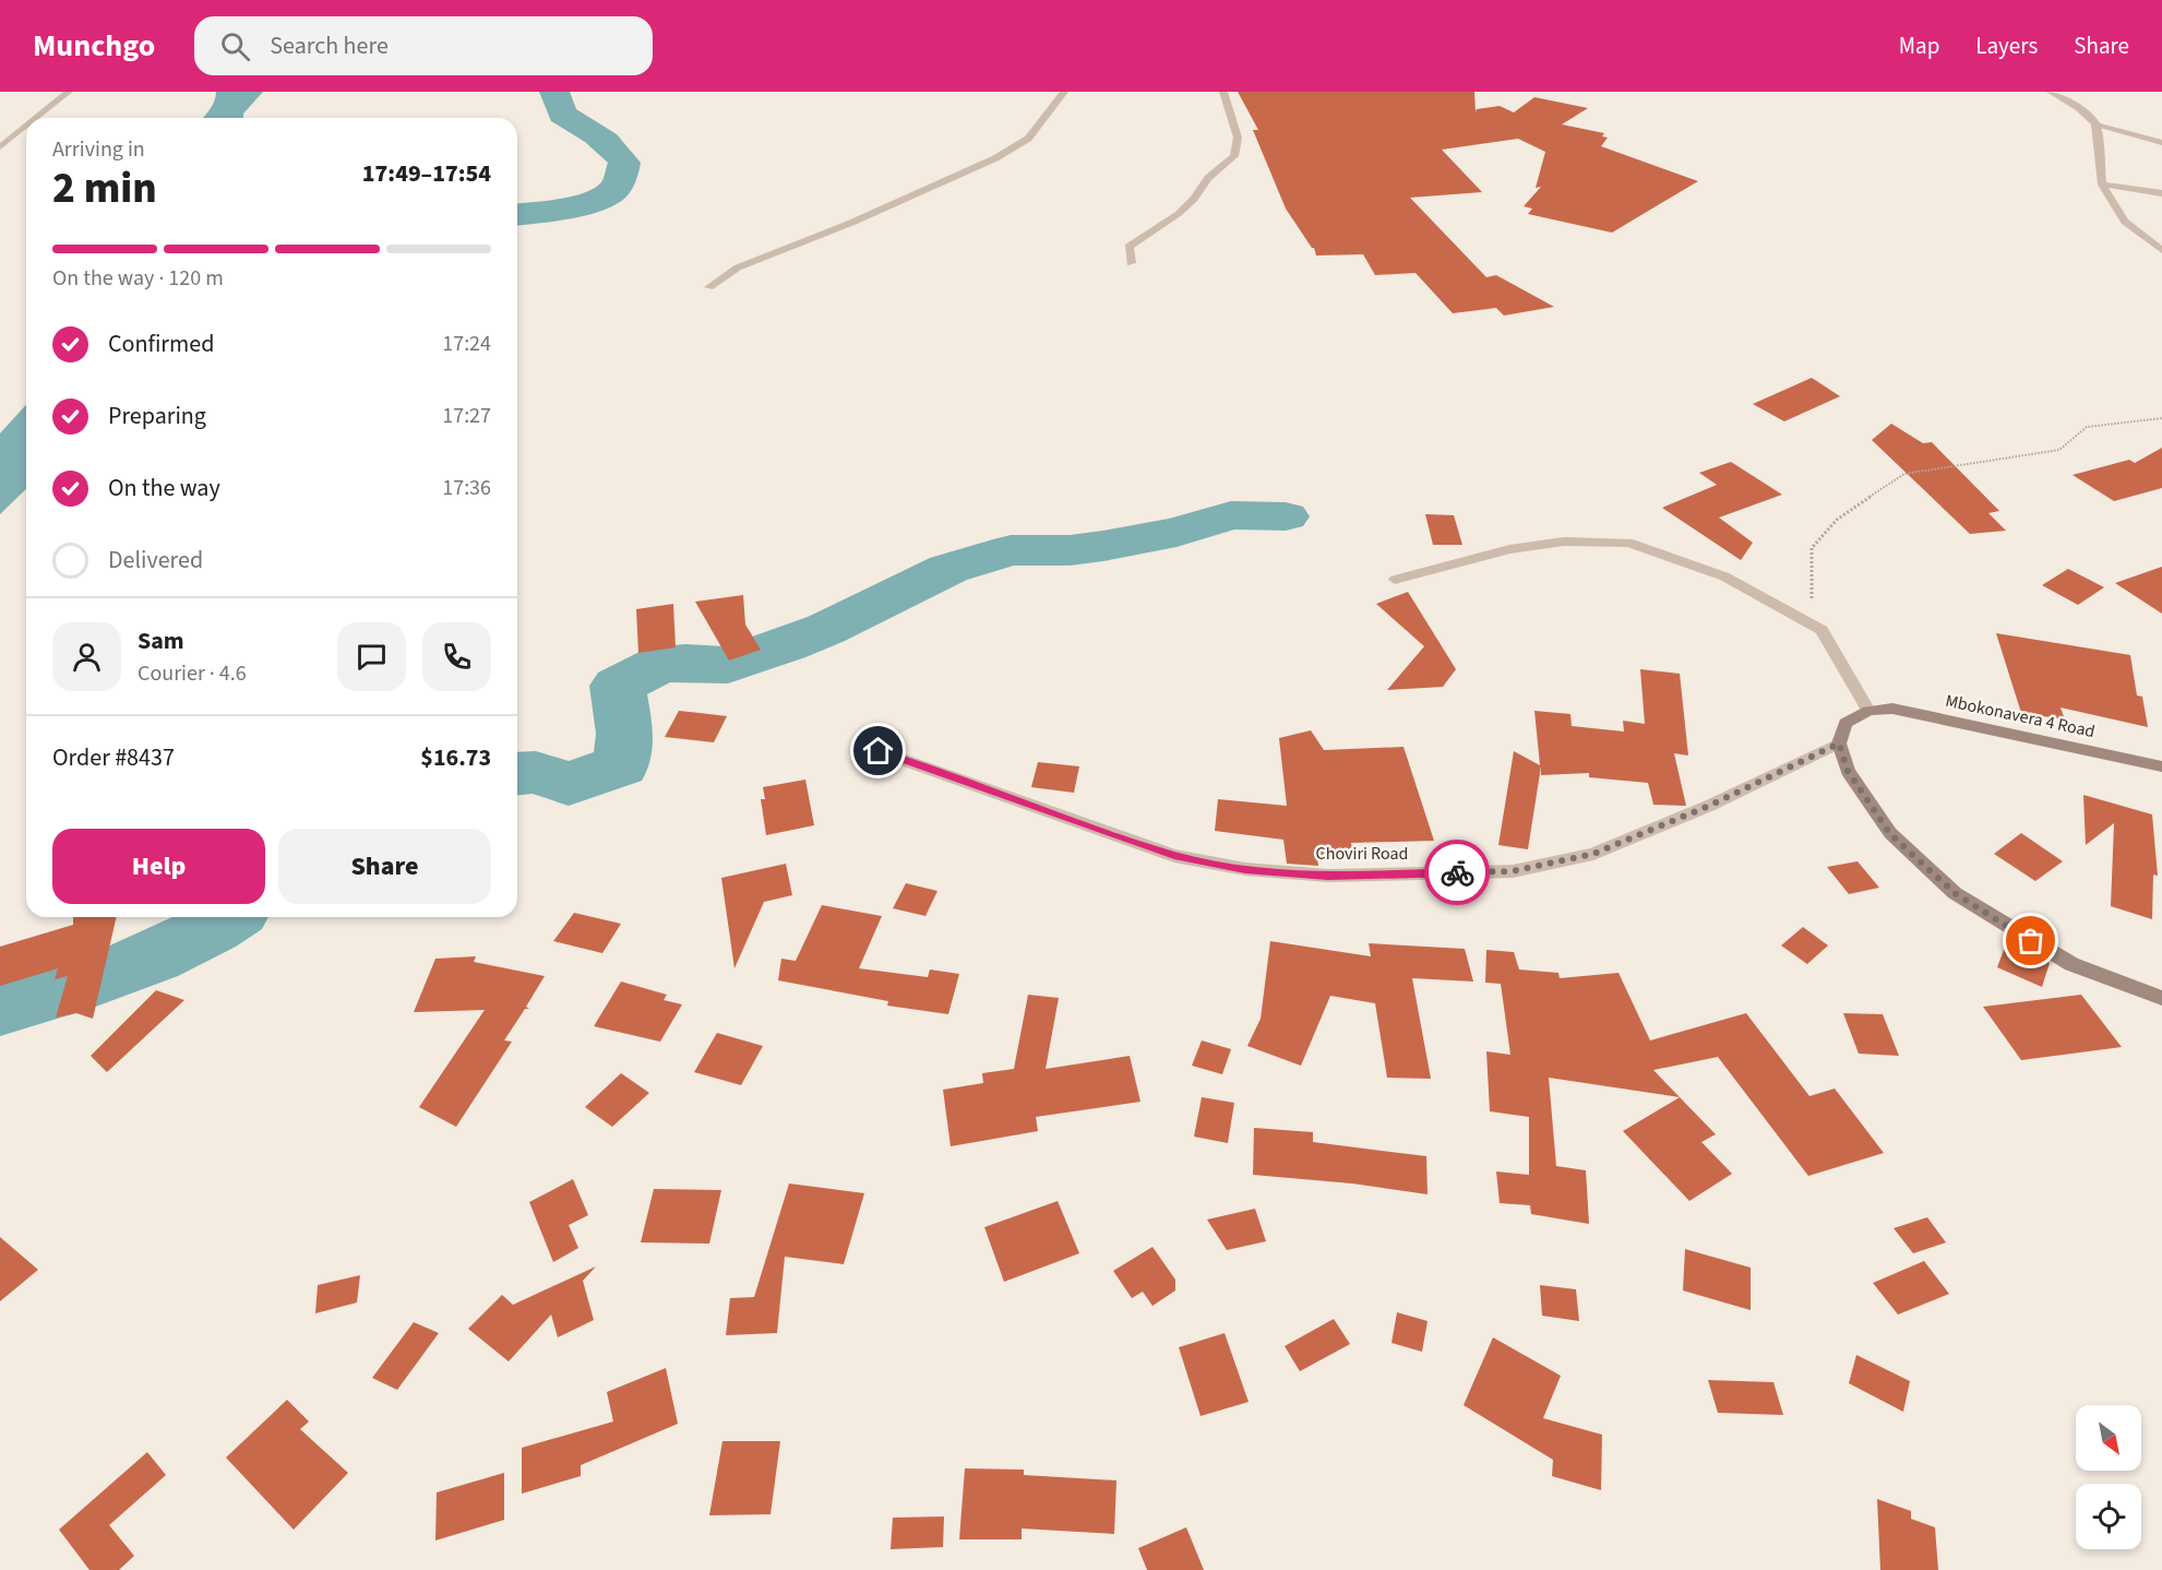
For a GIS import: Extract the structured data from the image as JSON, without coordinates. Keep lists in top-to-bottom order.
{
  "streets": {
    "street": ["Mbokonavera 4 Road", "Choviri Road"]
  },
  "north": "bottom right",
  "page": {
    "header": "Munchgo",
    "search": "Search here",
    "nav": ["Map", "Layers", "Share"],
    "heading": ["2 min", "Arriving in", "17:49–17:54"],
    "panel": [
      "Sam",
      "Courier · 4.6",
      "Order #8437",
      "$16.73"
    ],
    "bar": "On the way · 120 m",
    "list": [
      ["Confirmed", "17:24"],
      ["Preparing", "17:27"],
      ["On the way", "17:36"],
      "Delivered"
    ],
    "buttons": ["Help", "Share"]
  }
}
